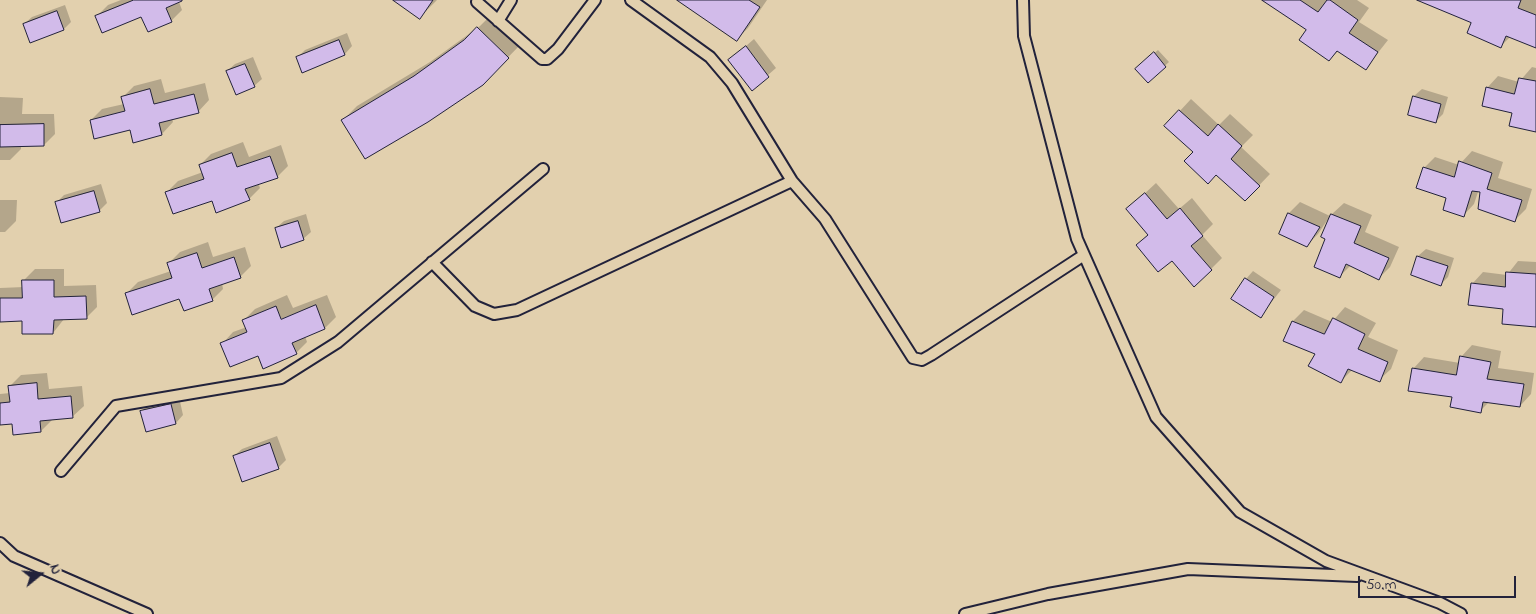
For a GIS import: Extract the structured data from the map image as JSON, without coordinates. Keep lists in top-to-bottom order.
{
  "scale_bar": "50 m",
  "north": "right"
}
